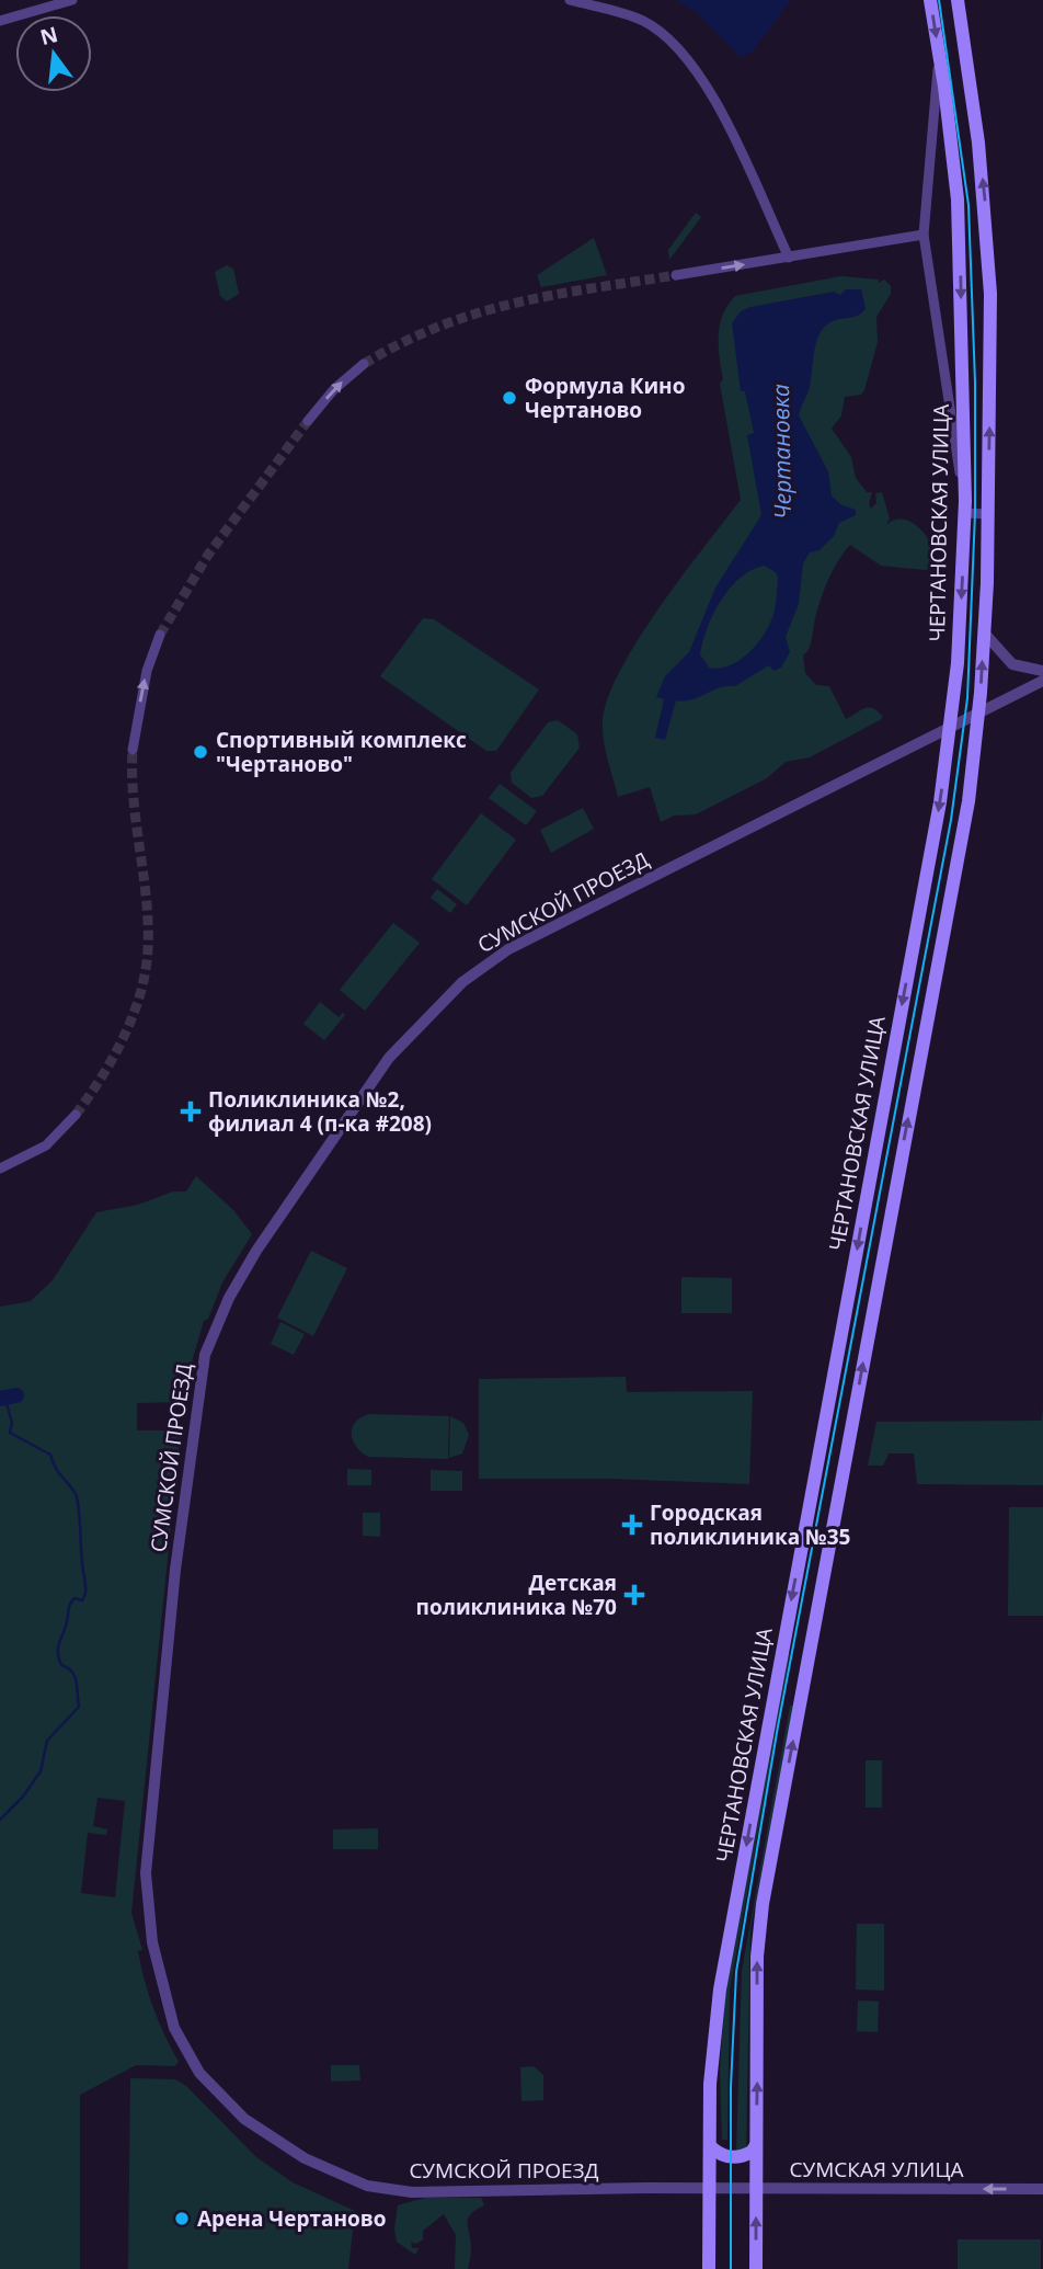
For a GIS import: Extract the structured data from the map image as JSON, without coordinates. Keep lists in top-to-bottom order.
{
  "streets": {
    "main road": ["ЧЕРТАНОВСКАЯ УЛИЦА"],
    "street": ["СУМСКОЙ ПРОЕЗД", "СУМСКАЯ УЛИЦА"]
  },
  "crossings": [
    ["ЧЕРТАНОВСКАЯ УЛИЦА", "СУМСКОЙ ПРОЕЗД"],
    ["ЧЕРТАНОВСКАЯ УЛИЦА", "СУМСКАЯ УЛИЦА"],
    ["СУМСКОЙ ПРОЕЗД", "СУМСКАЯ УЛИЦА"]
  ],
  "one_way": ["СУМСКАЯ УЛИЦА"],
  "water": ["Чертановка"],
  "places": {
    "other": ["Формула Кино Чертаново", "Спортивный комплекс \"Чертаново\"", "Арена Чертаново"],
    "health": ["Поликлиника №2, филиал 4 (п-ка #208)", "Городская поликлиника №35", "Детская поликлиника №70"]
  },
  "north": "top"
}
